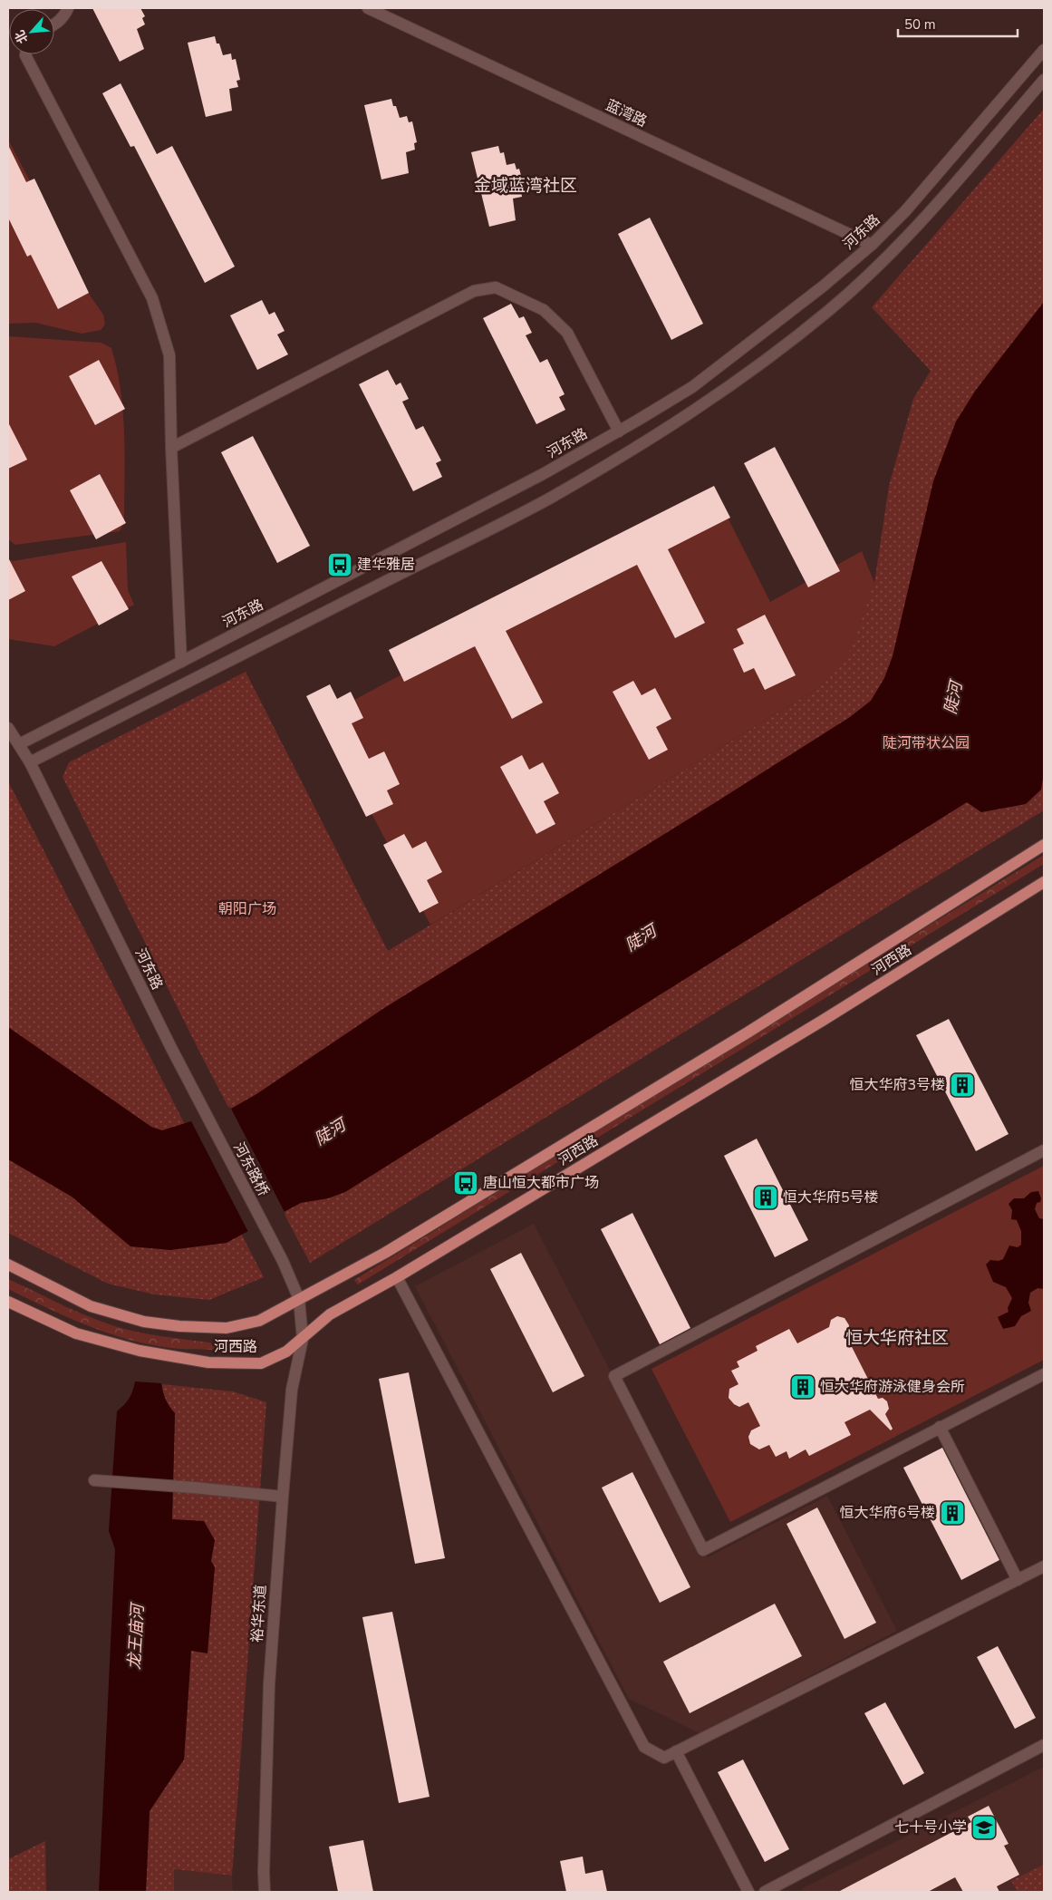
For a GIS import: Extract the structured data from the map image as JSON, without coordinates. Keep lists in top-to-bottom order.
{
  "streets": {
    "main road": ["河西路"],
    "street": [
      "蓝湾路",
      "河东路",
      "河东路桥",
      "裕华东道"
    ]
  },
  "crossings": [
    ["蓝湾路", "河东路"],
    ["河东路", "河东路桥"],
    ["河西路", "河东路桥"],
    ["河西路", "裕华东道"],
    ["河东路桥", "裕华东道"]
  ],
  "districts": ["金域蓝湾社区", "恒大华府社区"],
  "water": ["陡河", "龙王庙河"],
  "parks": ["陡河带状公园", "朝阳广场"],
  "places": {
    "bus stop": ["建华雅居", "唐山恒大都市广场"],
    "building": [
      "恒大华府3号楼",
      "恒大华府5号楼",
      "恒大华府游泳健身会所",
      "恒大华府6号楼"
    ],
    "school or university": ["七十号小学"]
  },
  "scale_bar": "50 m",
  "north": "bottom left"
}
